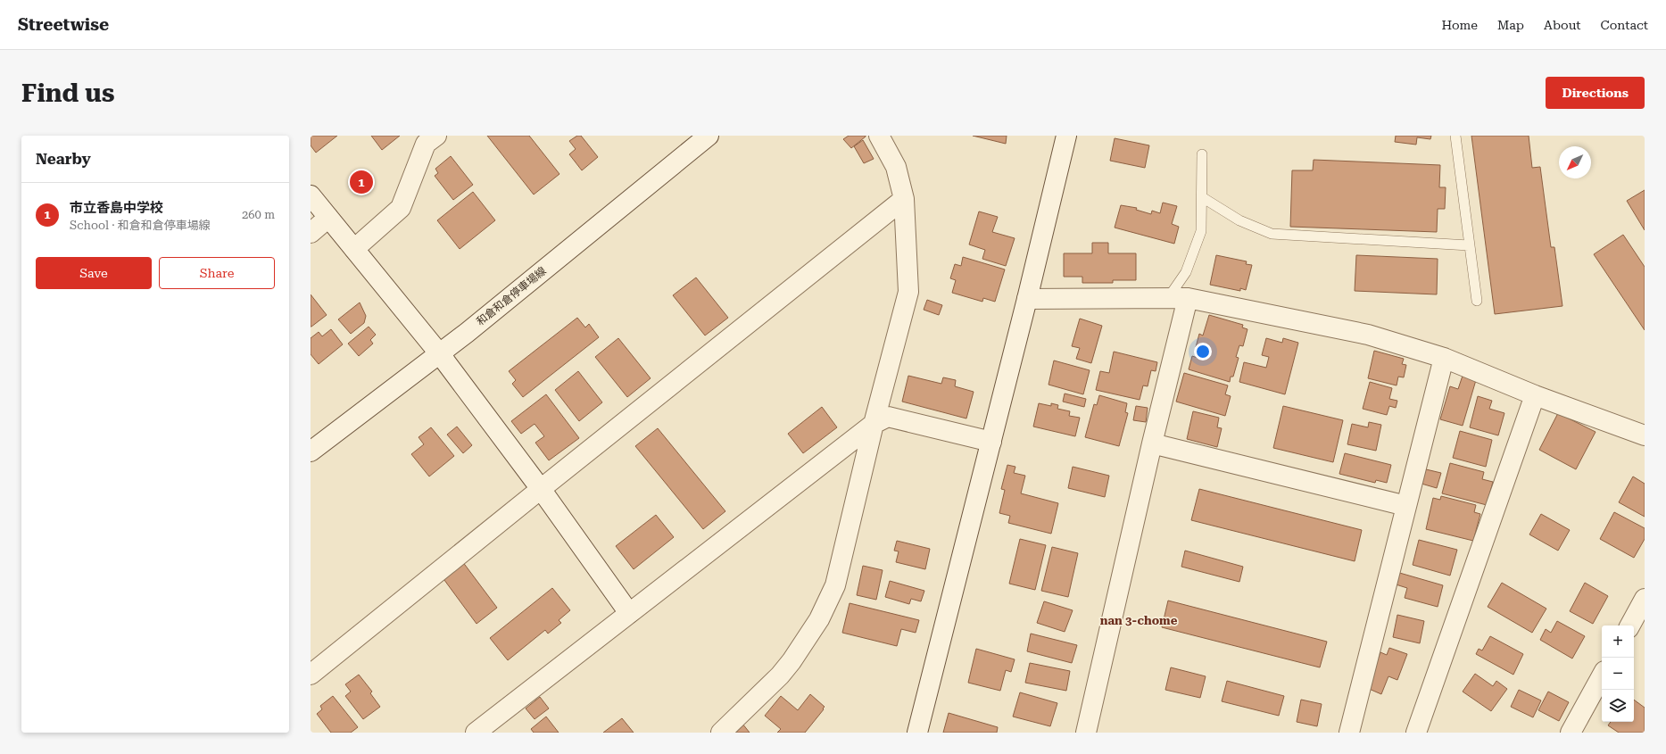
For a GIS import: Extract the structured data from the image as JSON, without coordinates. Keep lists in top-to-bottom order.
{
  "streets": {
    "street": ["和倉和倉停車場線"]
  },
  "districts": ["nan 3-chome"],
  "north": "bottom left",
  "page": {
    "header": "Streetwise",
    "nav": [
      "Home",
      "Map",
      "About",
      "Contact"
    ],
    "buttons": [
      "Directions",
      ["Save", "Share"]
    ],
    "title": "Find us",
    "heading": "Nearby",
    "pins": "1",
    "list": [
      {
        "mark": "1",
        "name": "市立香島中学校",
        "note": "School · 和倉和倉停車場線",
        "value": "260 m"
      }
    ],
    "map_buttons": ["+", "−"]
  }
}
